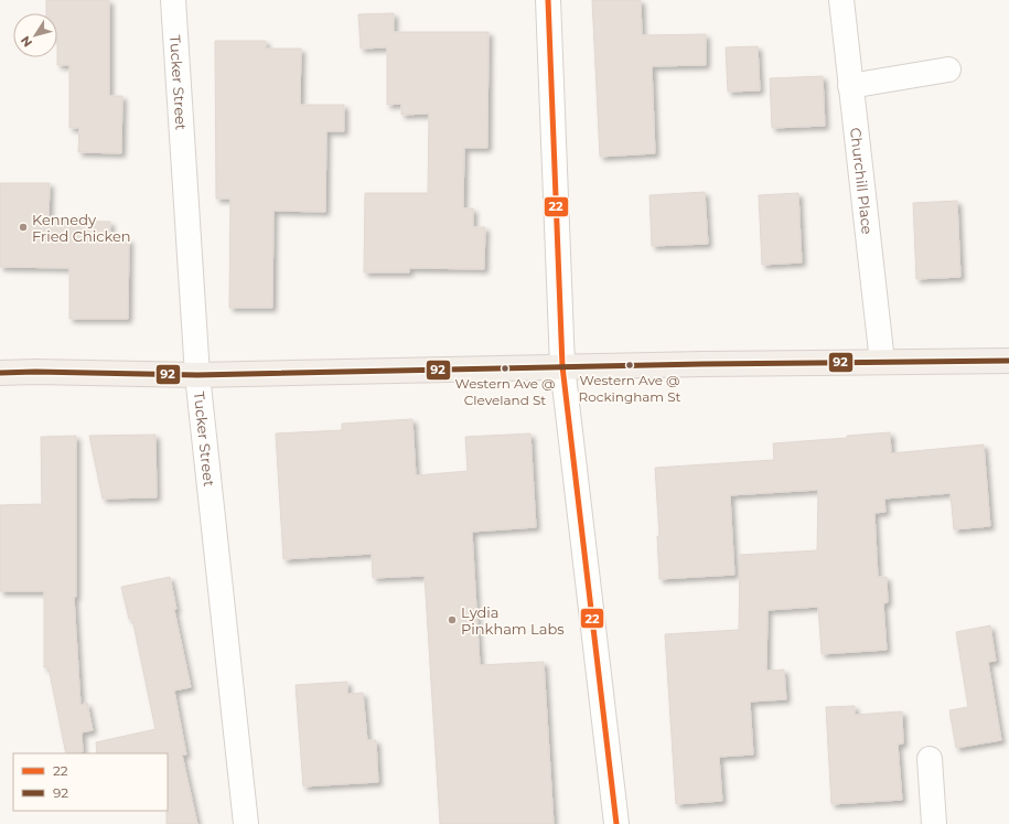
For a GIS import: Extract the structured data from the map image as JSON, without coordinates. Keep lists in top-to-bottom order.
{
  "streets": {
    "street": ["Tucker Street", "Churchill Place"]
  },
  "places": [
    "Kennedy Fried Chicken",
    "Western Ave @ Rockingham St",
    "Western Ave @ Cleveland St",
    "Lydia Pinkham Labs"
  ],
  "lines": ["transit line 22", "transit line 92"],
  "legend": ["22", "92"],
  "north": "bottom left"
}
